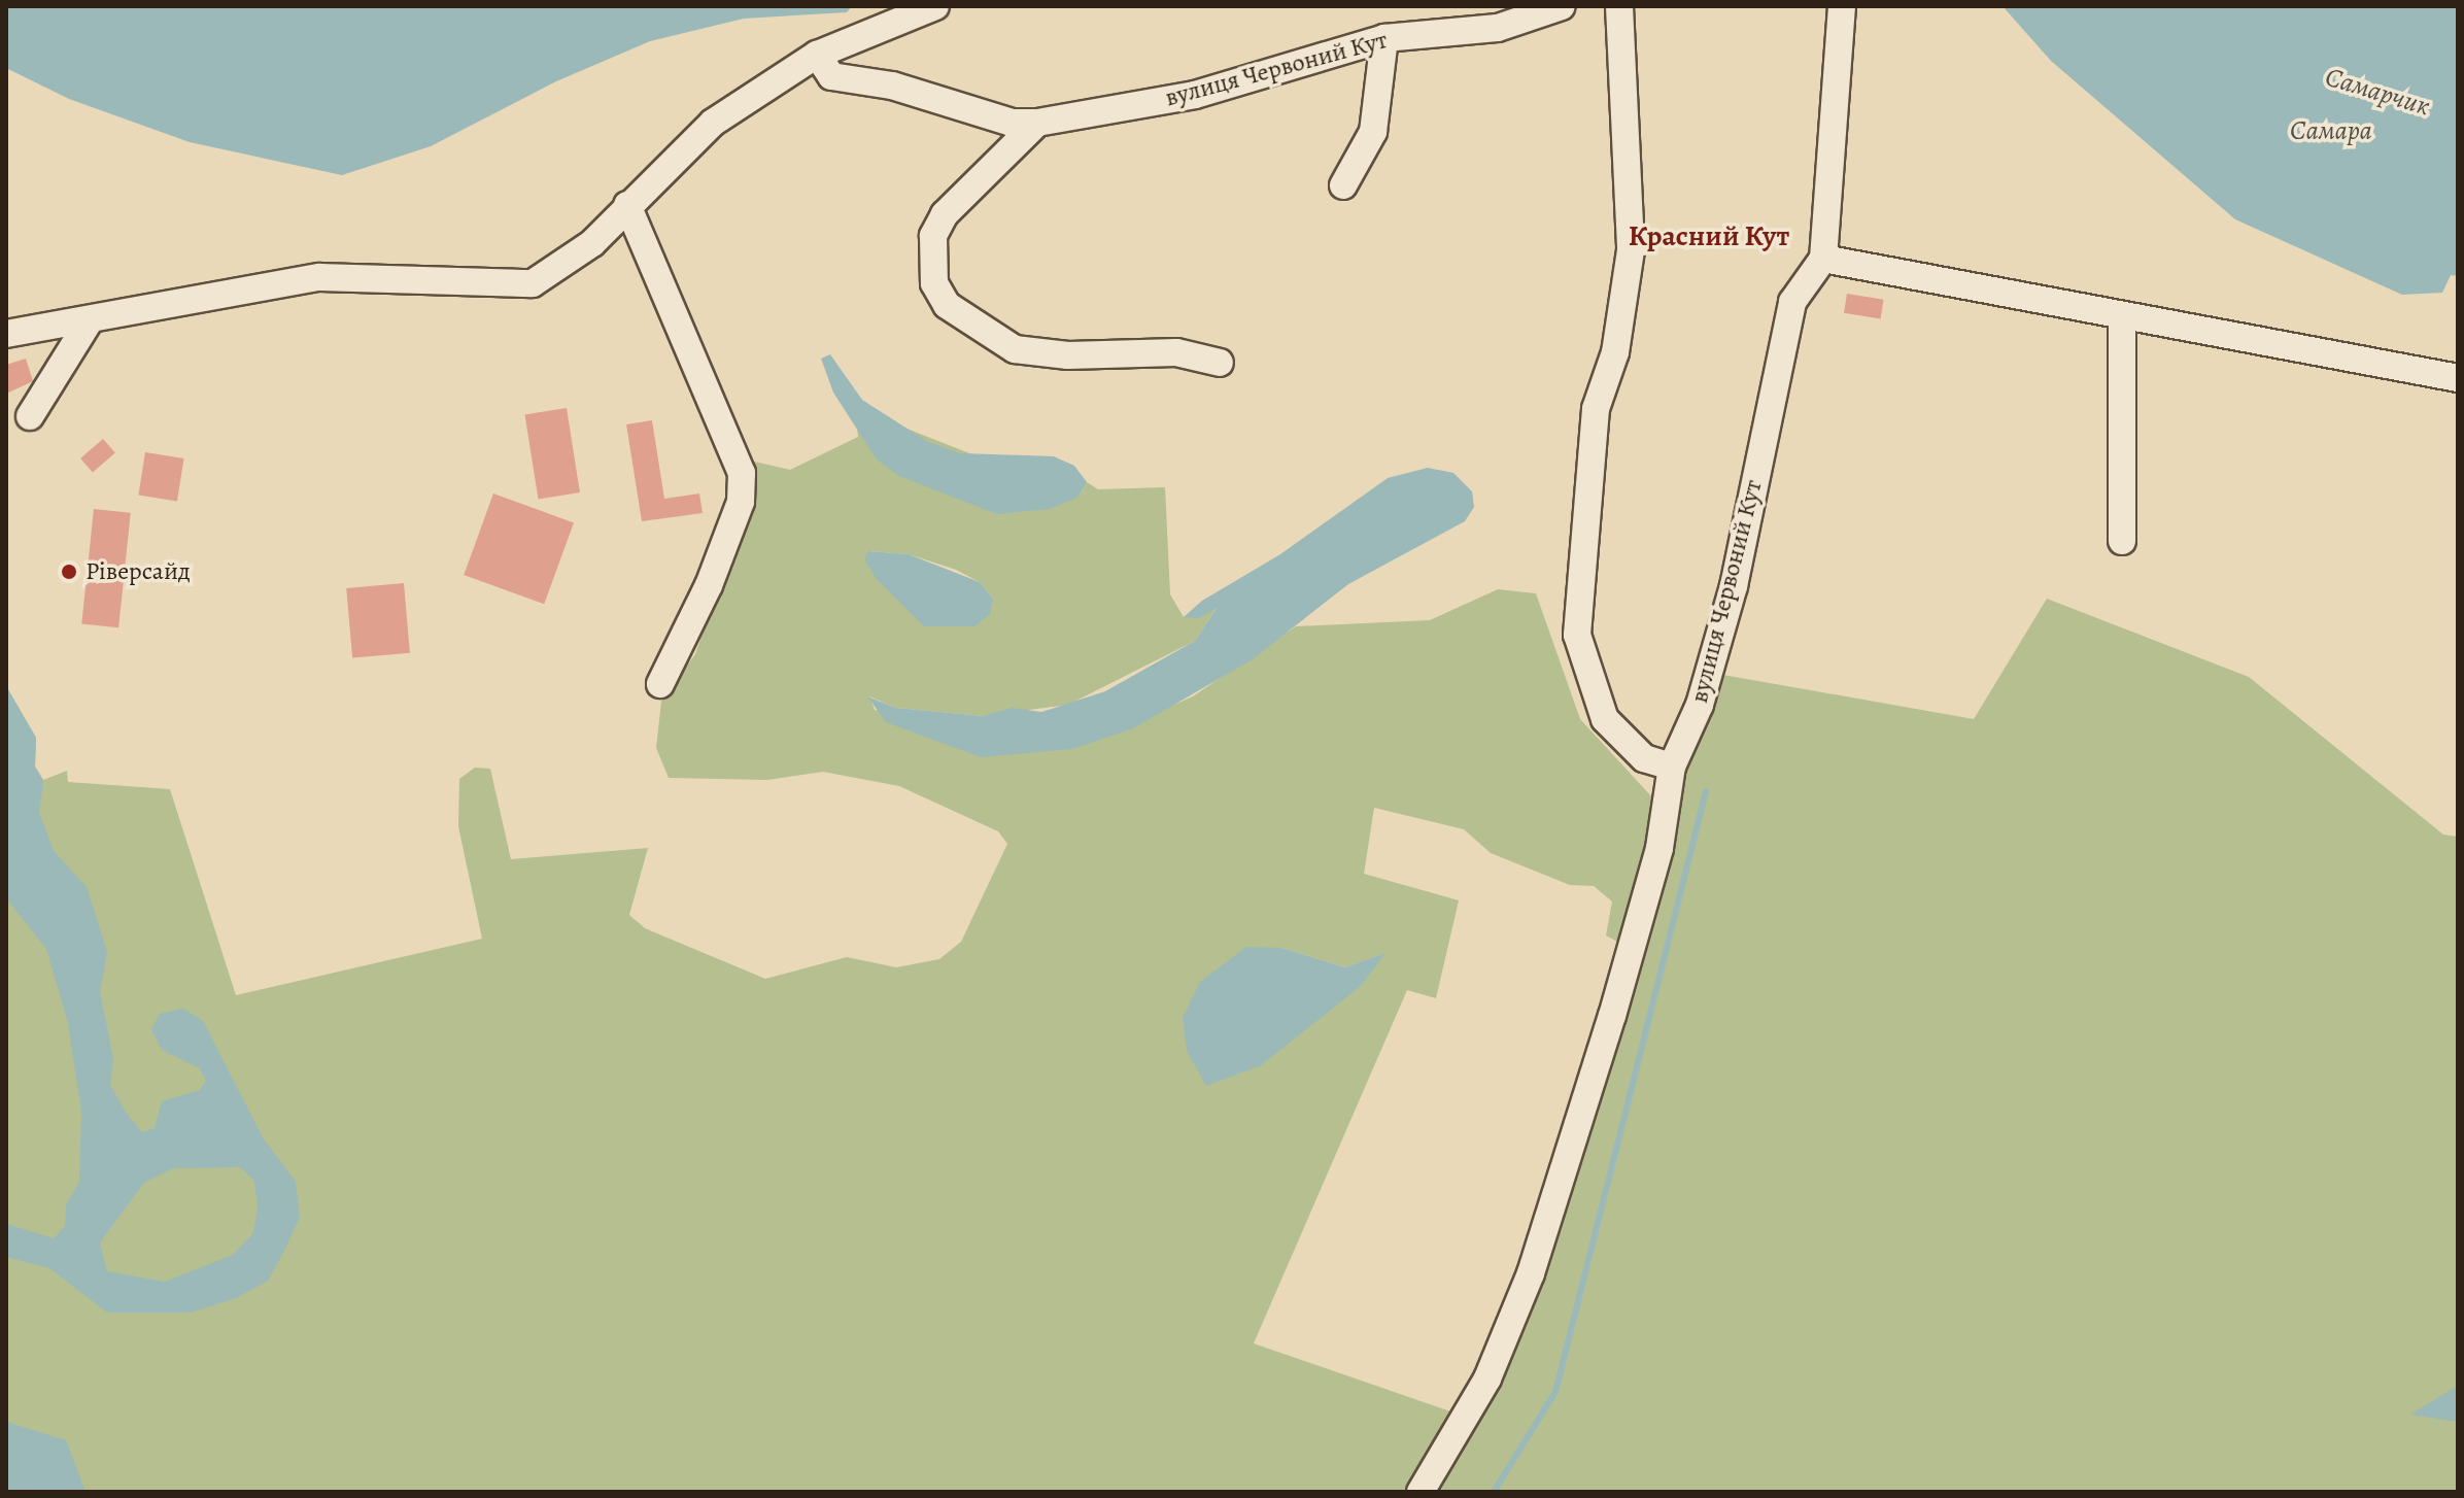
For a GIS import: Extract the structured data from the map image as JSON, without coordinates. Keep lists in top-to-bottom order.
{
  "streets": {
    "street": ["вулиця Червоний Кут"]
  },
  "districts": ["Красний Кут"],
  "water": ["Самарчик", "Самара"],
  "places": ["Ріверсайд"]
}
